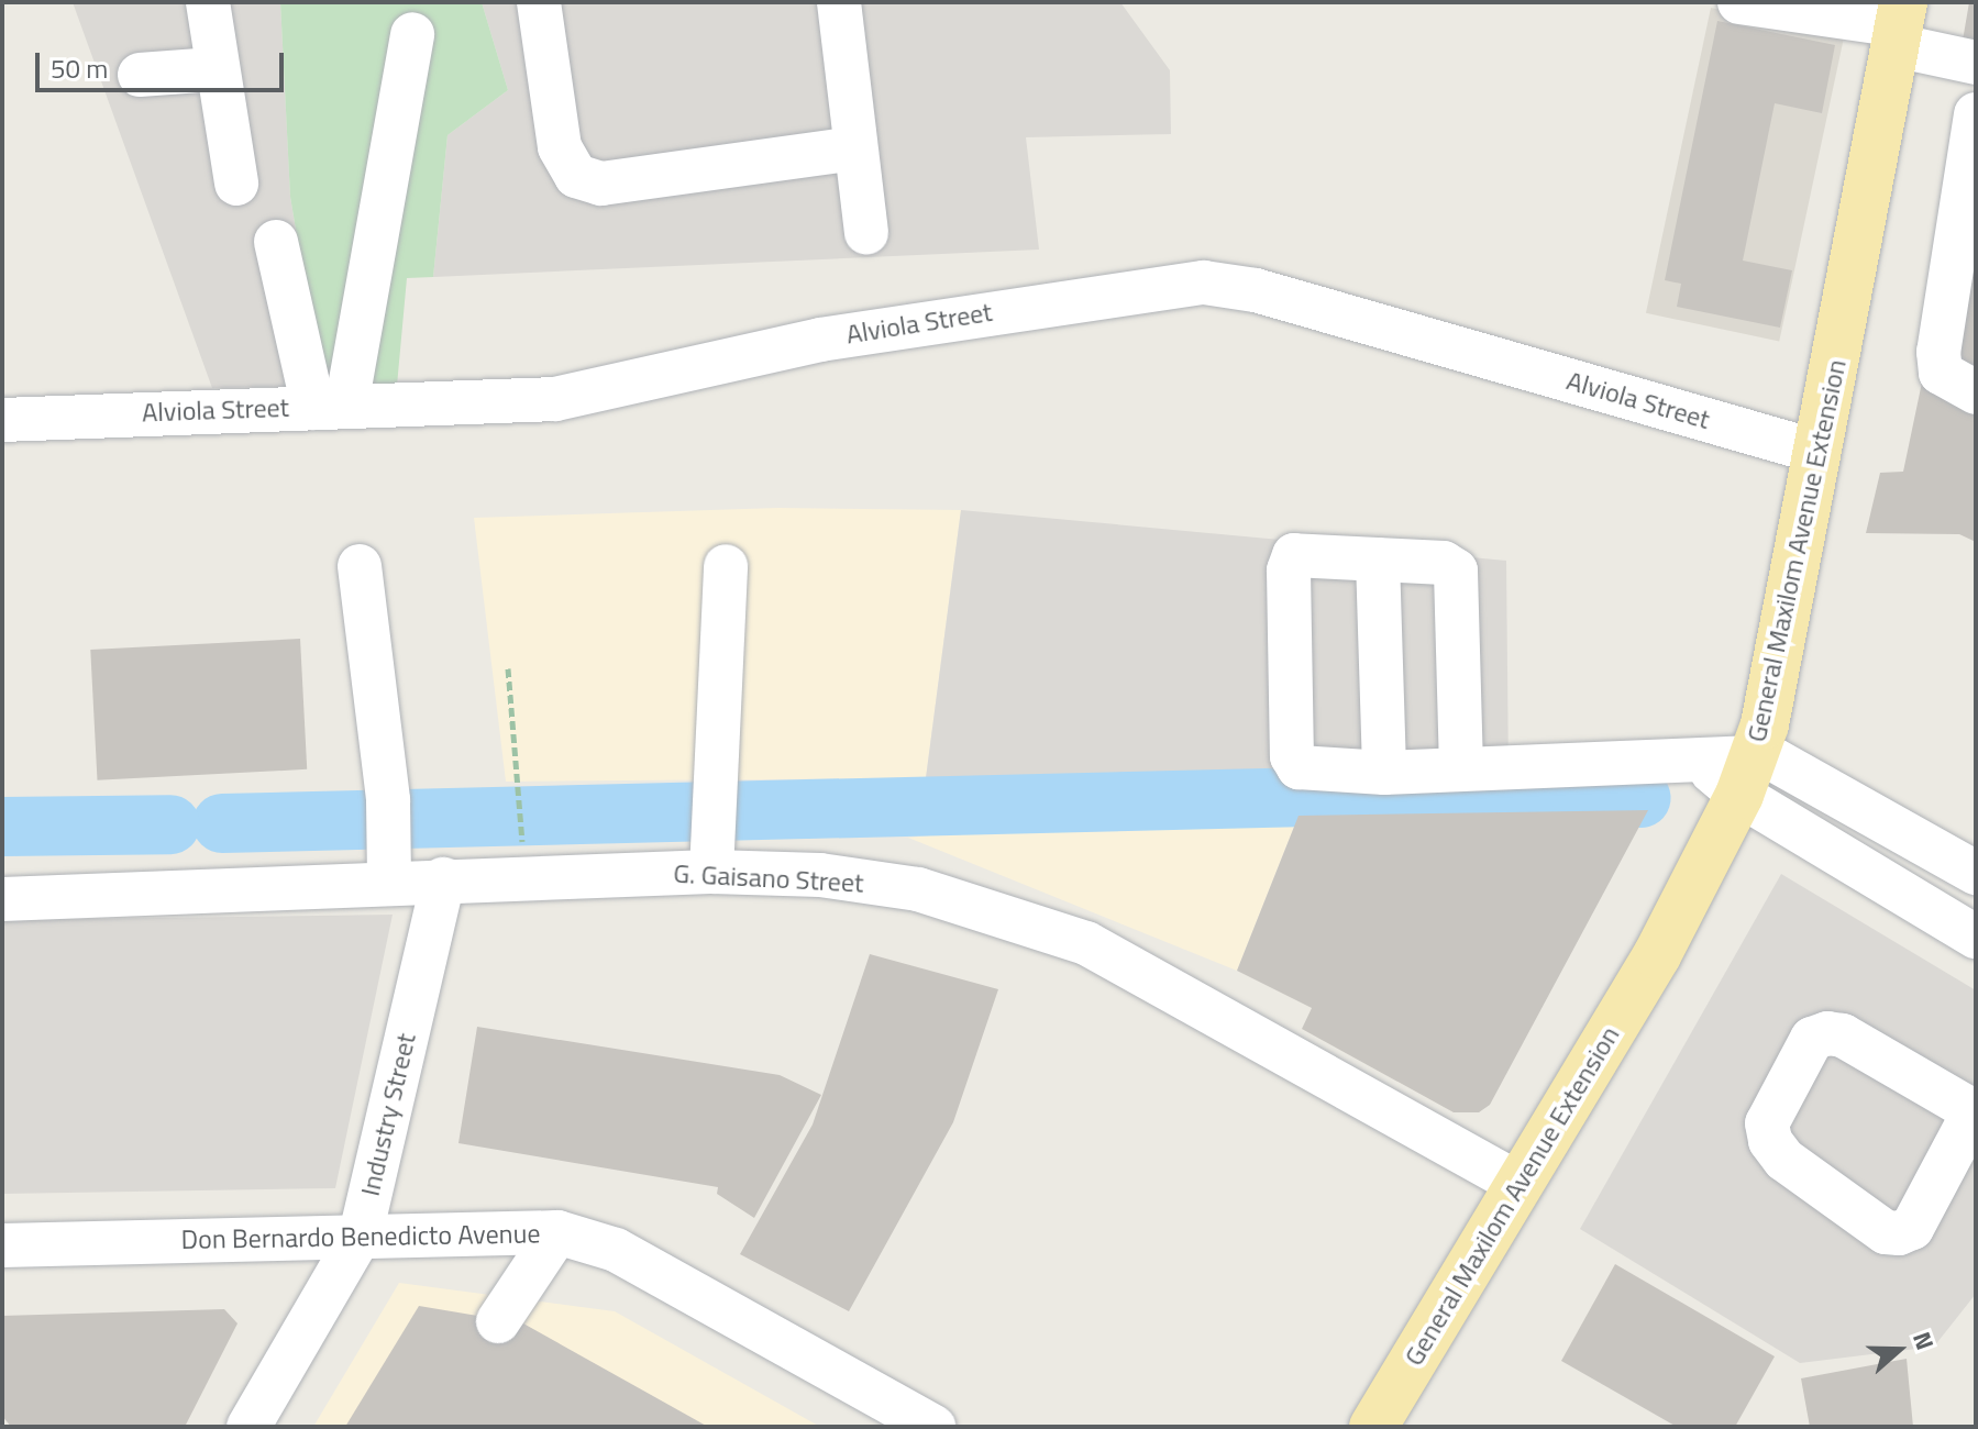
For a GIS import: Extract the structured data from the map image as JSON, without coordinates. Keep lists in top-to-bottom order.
{
  "streets": {
    "main road": ["General Maxilom Avenue Extension"],
    "street": [
      "Alviola Street",
      "G. Gaisano Street",
      "Industry Street",
      "Don Bernardo Benedicto Avenue"
    ]
  },
  "crossings": [
    ["Alviola Street", "General Maxilom Avenue Extension"],
    ["General Maxilom Avenue Extension", "G. Gaisano Street"],
    ["G. Gaisano Street", "Industry Street"],
    ["Industry Street", "Don Bernardo Benedicto Avenue"]
  ],
  "scale_bar": "50 m",
  "north": "right"
}
